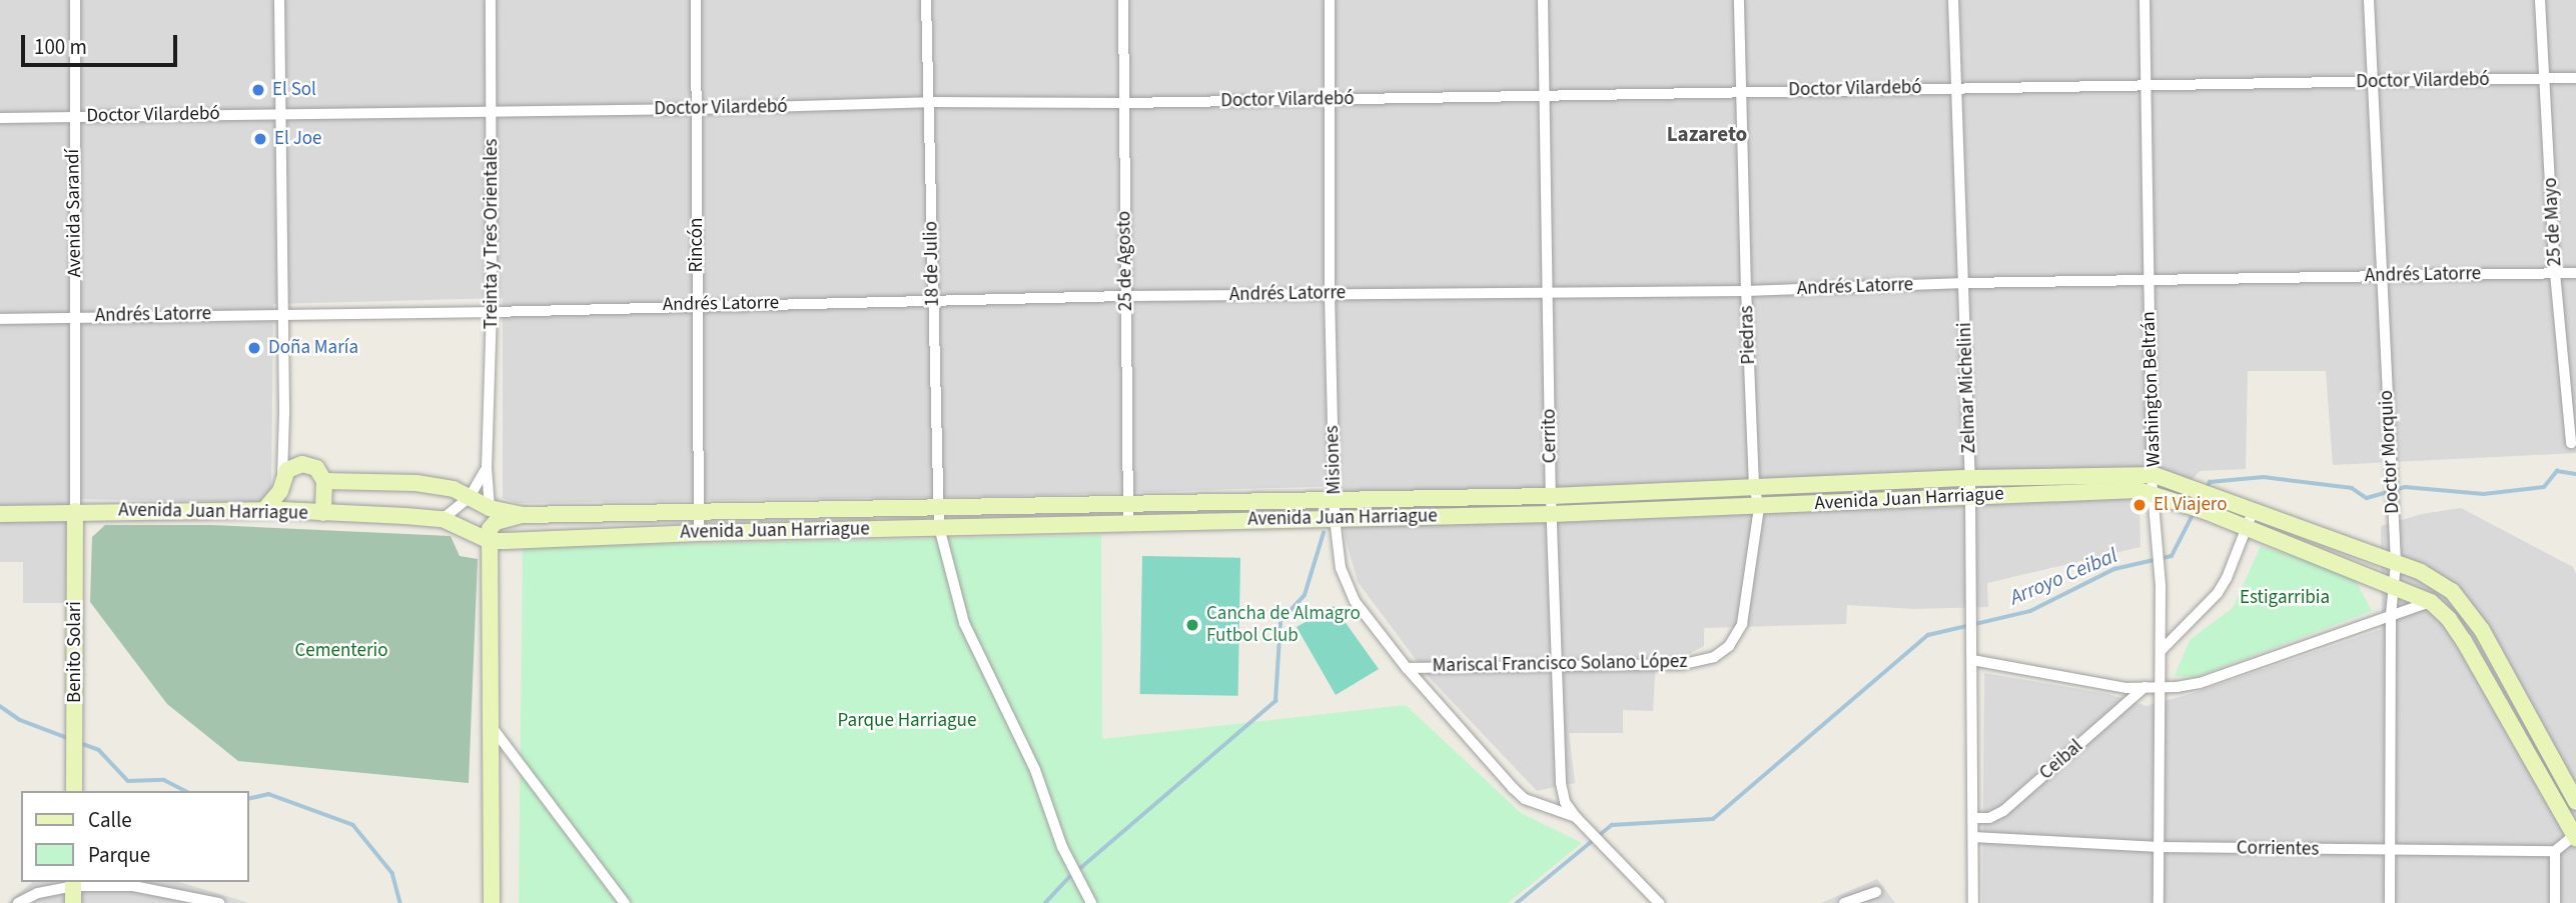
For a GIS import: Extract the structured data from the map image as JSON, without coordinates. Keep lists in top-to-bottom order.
{
  "streets": {
    "street": [
      "Doctor Vilardebó",
      "Avenida Sarandí",
      "25 de Mayo",
      "Treinta y Tres Orientales",
      "Rincón",
      "25 de Agosto",
      "18 de Julio",
      "Andrés Latorre",
      "Piedras",
      "Zelmar Michelini",
      "Washington Beltrán",
      "Cerrito",
      "Doctor Morquio",
      "Misiones",
      "Avenida Juan Harriague",
      "Benito Solari",
      "Mariscal Francisco Solano López",
      "Ceibal",
      "Corrientes"
    ]
  },
  "crossings": [
    ["Doctor Vilardebó", "Avenida Sarandí"],
    ["Doctor Vilardebó", "25 de Mayo"],
    ["Doctor Vilardebó", "Treinta y Tres Orientales"],
    ["Doctor Vilardebó", "Rincón"],
    ["Doctor Vilardebó", "25 de Agosto"],
    ["Doctor Vilardebó", "18 de Julio"],
    ["Doctor Vilardebó", "Piedras"],
    ["Doctor Vilardebó", "Zelmar Michelini"],
    ["Doctor Vilardebó", "Washington Beltrán"],
    ["Doctor Vilardebó", "Cerrito"],
    ["Doctor Vilardebó", "Doctor Morquio"],
    ["Doctor Vilardebó", "Misiones"],
    ["Avenida Sarandí", "Andrés Latorre"],
    ["Avenida Sarandí", "Avenida Juan Harriague"],
    ["Avenida Sarandí", "Benito Solari"],
    ["25 de Mayo", "Andrés Latorre"],
    ["Treinta y Tres Orientales", "Andrés Latorre"],
    ["Treinta y Tres Orientales", "Avenida Juan Harriague"],
    ["Rincón", "Andrés Latorre"],
    ["Rincón", "Avenida Juan Harriague"],
    ["25 de Agosto", "Andrés Latorre"],
    ["25 de Agosto", "Avenida Juan Harriague"],
    ["18 de Julio", "Andrés Latorre"],
    ["18 de Julio", "Avenida Juan Harriague"],
    ["Andrés Latorre", "Piedras"],
    ["Andrés Latorre", "Zelmar Michelini"],
    ["Andrés Latorre", "Washington Beltrán"],
    ["Andrés Latorre", "Cerrito"],
    ["Andrés Latorre", "Doctor Morquio"],
    ["Andrés Latorre", "Misiones"],
    ["Piedras", "Avenida Juan Harriague"],
    ["Piedras", "Mariscal Francisco Solano López"],
    ["Zelmar Michelini", "Avenida Juan Harriague"],
    ["Zelmar Michelini", "Ceibal"],
    ["Zelmar Michelini", "Corrientes"],
    ["Washington Beltrán", "Avenida Juan Harriague"],
    ["Washington Beltrán", "Corrientes"],
    ["Cerrito", "Misiones"],
    ["Cerrito", "Avenida Juan Harriague"],
    ["Cerrito", "Mariscal Francisco Solano López"],
    ["Doctor Morquio", "Avenida Juan Harriague"],
    ["Doctor Morquio", "Corrientes"],
    ["Misiones", "Avenida Juan Harriague"],
    ["Misiones", "Mariscal Francisco Solano López"],
    ["Avenida Juan Harriague", "Benito Solari"]
  ],
  "districts": ["Lazareto"],
  "water": ["Arroyo Ceibal"],
  "parks": ["Estigarribia", "Cementerio", "Parque Harriague"],
  "places": [
    "El Sol",
    "El Joe",
    "Doña María",
    "El Viajero",
    "Cancha de Almagro Futbol Club"
  ],
  "legend": ["Calle", "Parque"],
  "scale_bar": "100 m"
}
